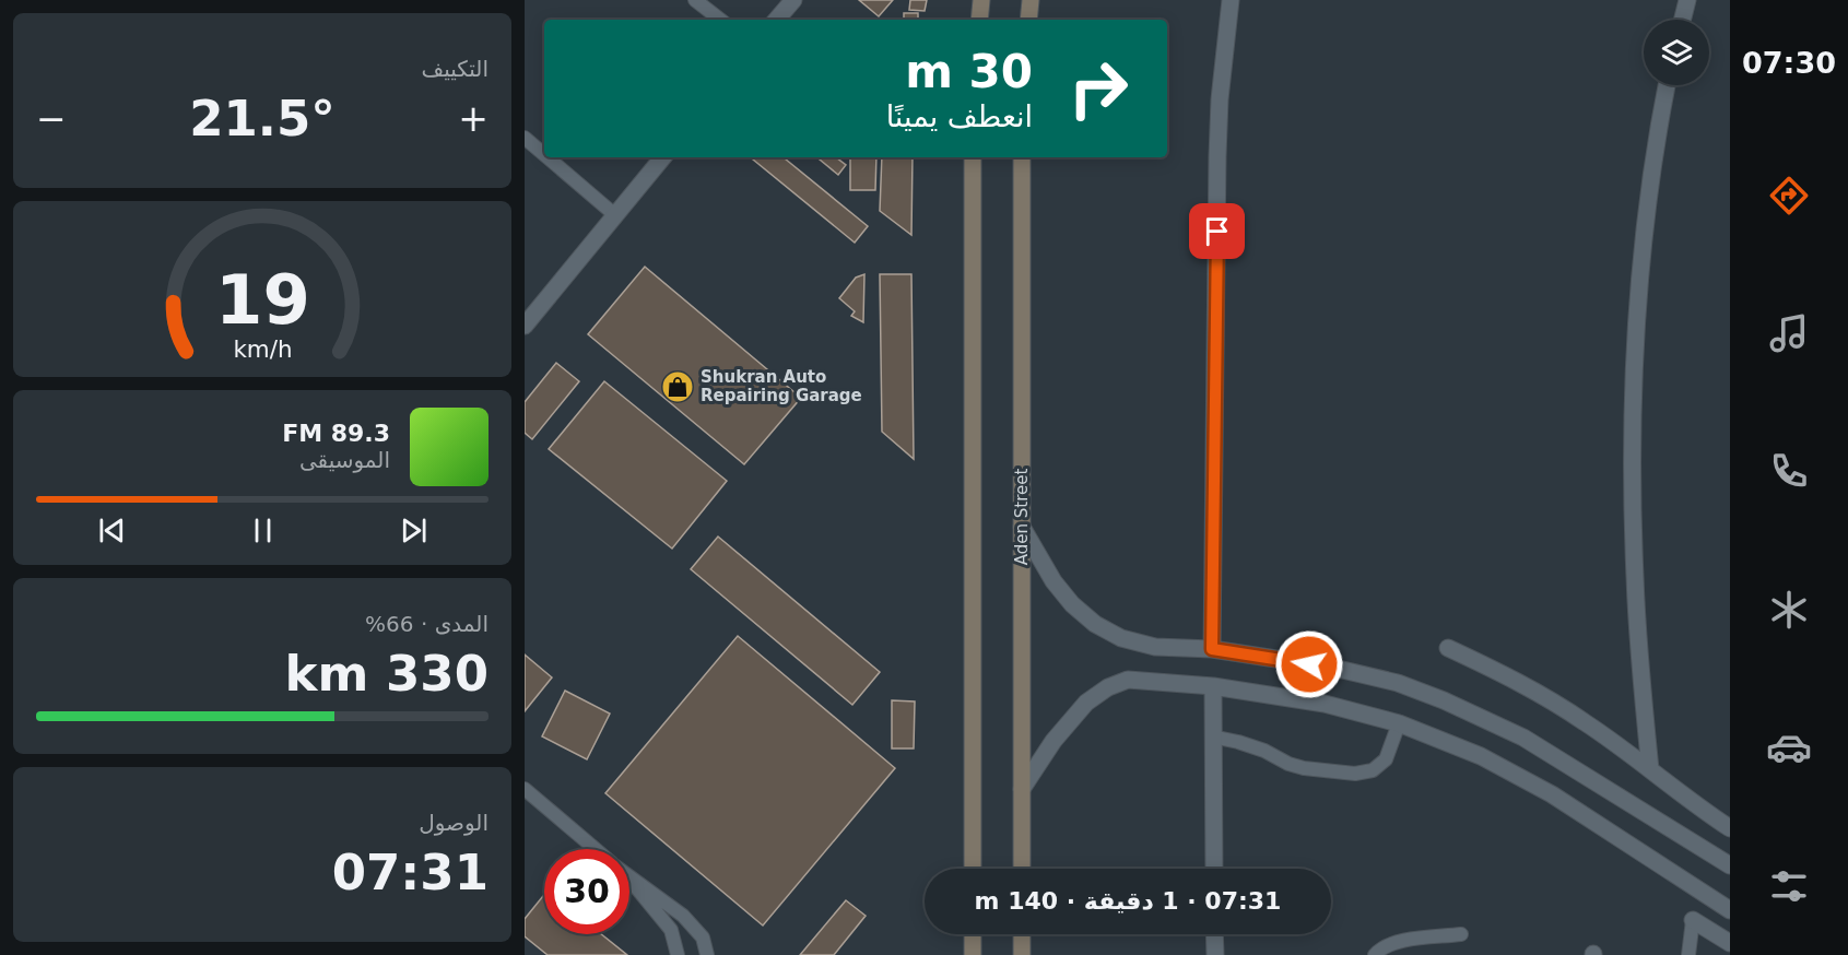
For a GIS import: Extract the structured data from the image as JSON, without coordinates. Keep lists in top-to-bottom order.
{
  "streets": {
    "street": ["Aden Street"]
  },
  "places": {
    "shop": ["Shukran Auto Repairing Garage"]
  },
  "page": {
    "tabs": "07:30",
    "tile": [
      "التكييف",
      ["المدى · 66%", "330 km"],
      ["الوصول", "07:31"]
    ],
    "turn": ["30 m", "انعطف يمينًا"],
    "heat": ["−", "21.5°", "+"],
    "song": ["89.3 FM", "الموسيقى"],
    "limit": "30",
    "trip": "07:31 · 1 دقيقة · 140 m",
    "gauge": ["19", "km/h"]
  }
}
